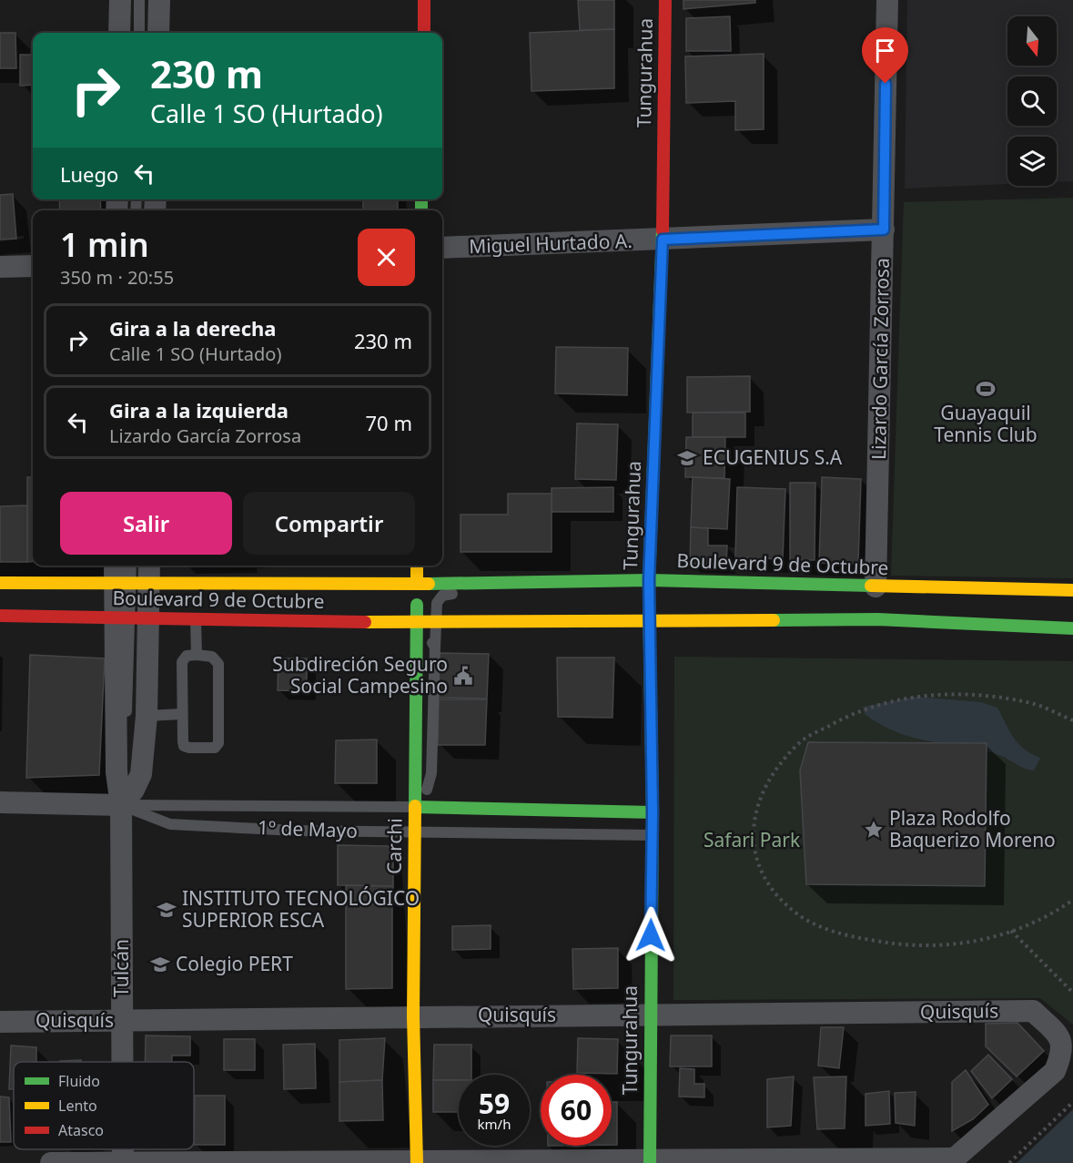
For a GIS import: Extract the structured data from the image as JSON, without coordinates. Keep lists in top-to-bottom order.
{
  "streets": {
    "main road": ["Tungurahua", "Boulevard 9 de Octubre", "Carchi"],
    "street": [
      "Miguel Hurtado A.",
      "Lizardo García Zorrosa",
      "1º de Mayo",
      "Tulcán",
      "Quisquís"
    ]
  },
  "crossings": [
    ["Tungurahua", "Miguel Hurtado A."],
    ["Tungurahua", "Boulevard 9 de Octubre"],
    ["Tungurahua", "1º de Mayo"],
    ["Tungurahua", "Quisquís"],
    ["Miguel Hurtado A.", "Lizardo García Zorrosa"],
    ["Lizardo García Zorrosa", "Boulevard 9 de Octubre"],
    ["Boulevard 9 de Octubre", "Carchi"],
    ["Boulevard 9 de Octubre", "Tulcán"],
    ["1º de Mayo", "Carchi"],
    ["1º de Mayo", "Tulcán"],
    ["Carchi", "Quisquís"],
    ["Tulcán", "Quisquís"]
  ],
  "parks": ["Safari Park"],
  "places": {
    "sports": ["Guayaquil Tennis Club"],
    "school or university": ["ECUGENIUS S.A", "INSTITUTO TECNOLÓGICO SUPERIOR ESCA", "Colegio PERT"],
    "public building": ["Subdireción Seguro Social Campesino"],
    "place": ["Plaza Rodolfo Baquerizo Moreno"]
  },
  "legend": ["Fluido", "Lento", "Atasco"],
  "north": "bottom",
  "page": {
    "turn": ["230 m", "Calle 1 SO (Hurtado)"],
    "then": "Luego",
    "heading": ["1 min", "350 m · 20:55"],
    "list": [
      {
        "name": "Gira a la derecha",
        "note": "Calle 1 SO (Hurtado)",
        "value": "230 m"
      },
      {
        "name": "Gira a la izquierda",
        "note": "Lizardo García Zorrosa",
        "value": "70 m"
      }
    ],
    "buttons": ["Salir", "Compartir"],
    "speed": "59 km/h",
    "limit": "60"
  }
}
